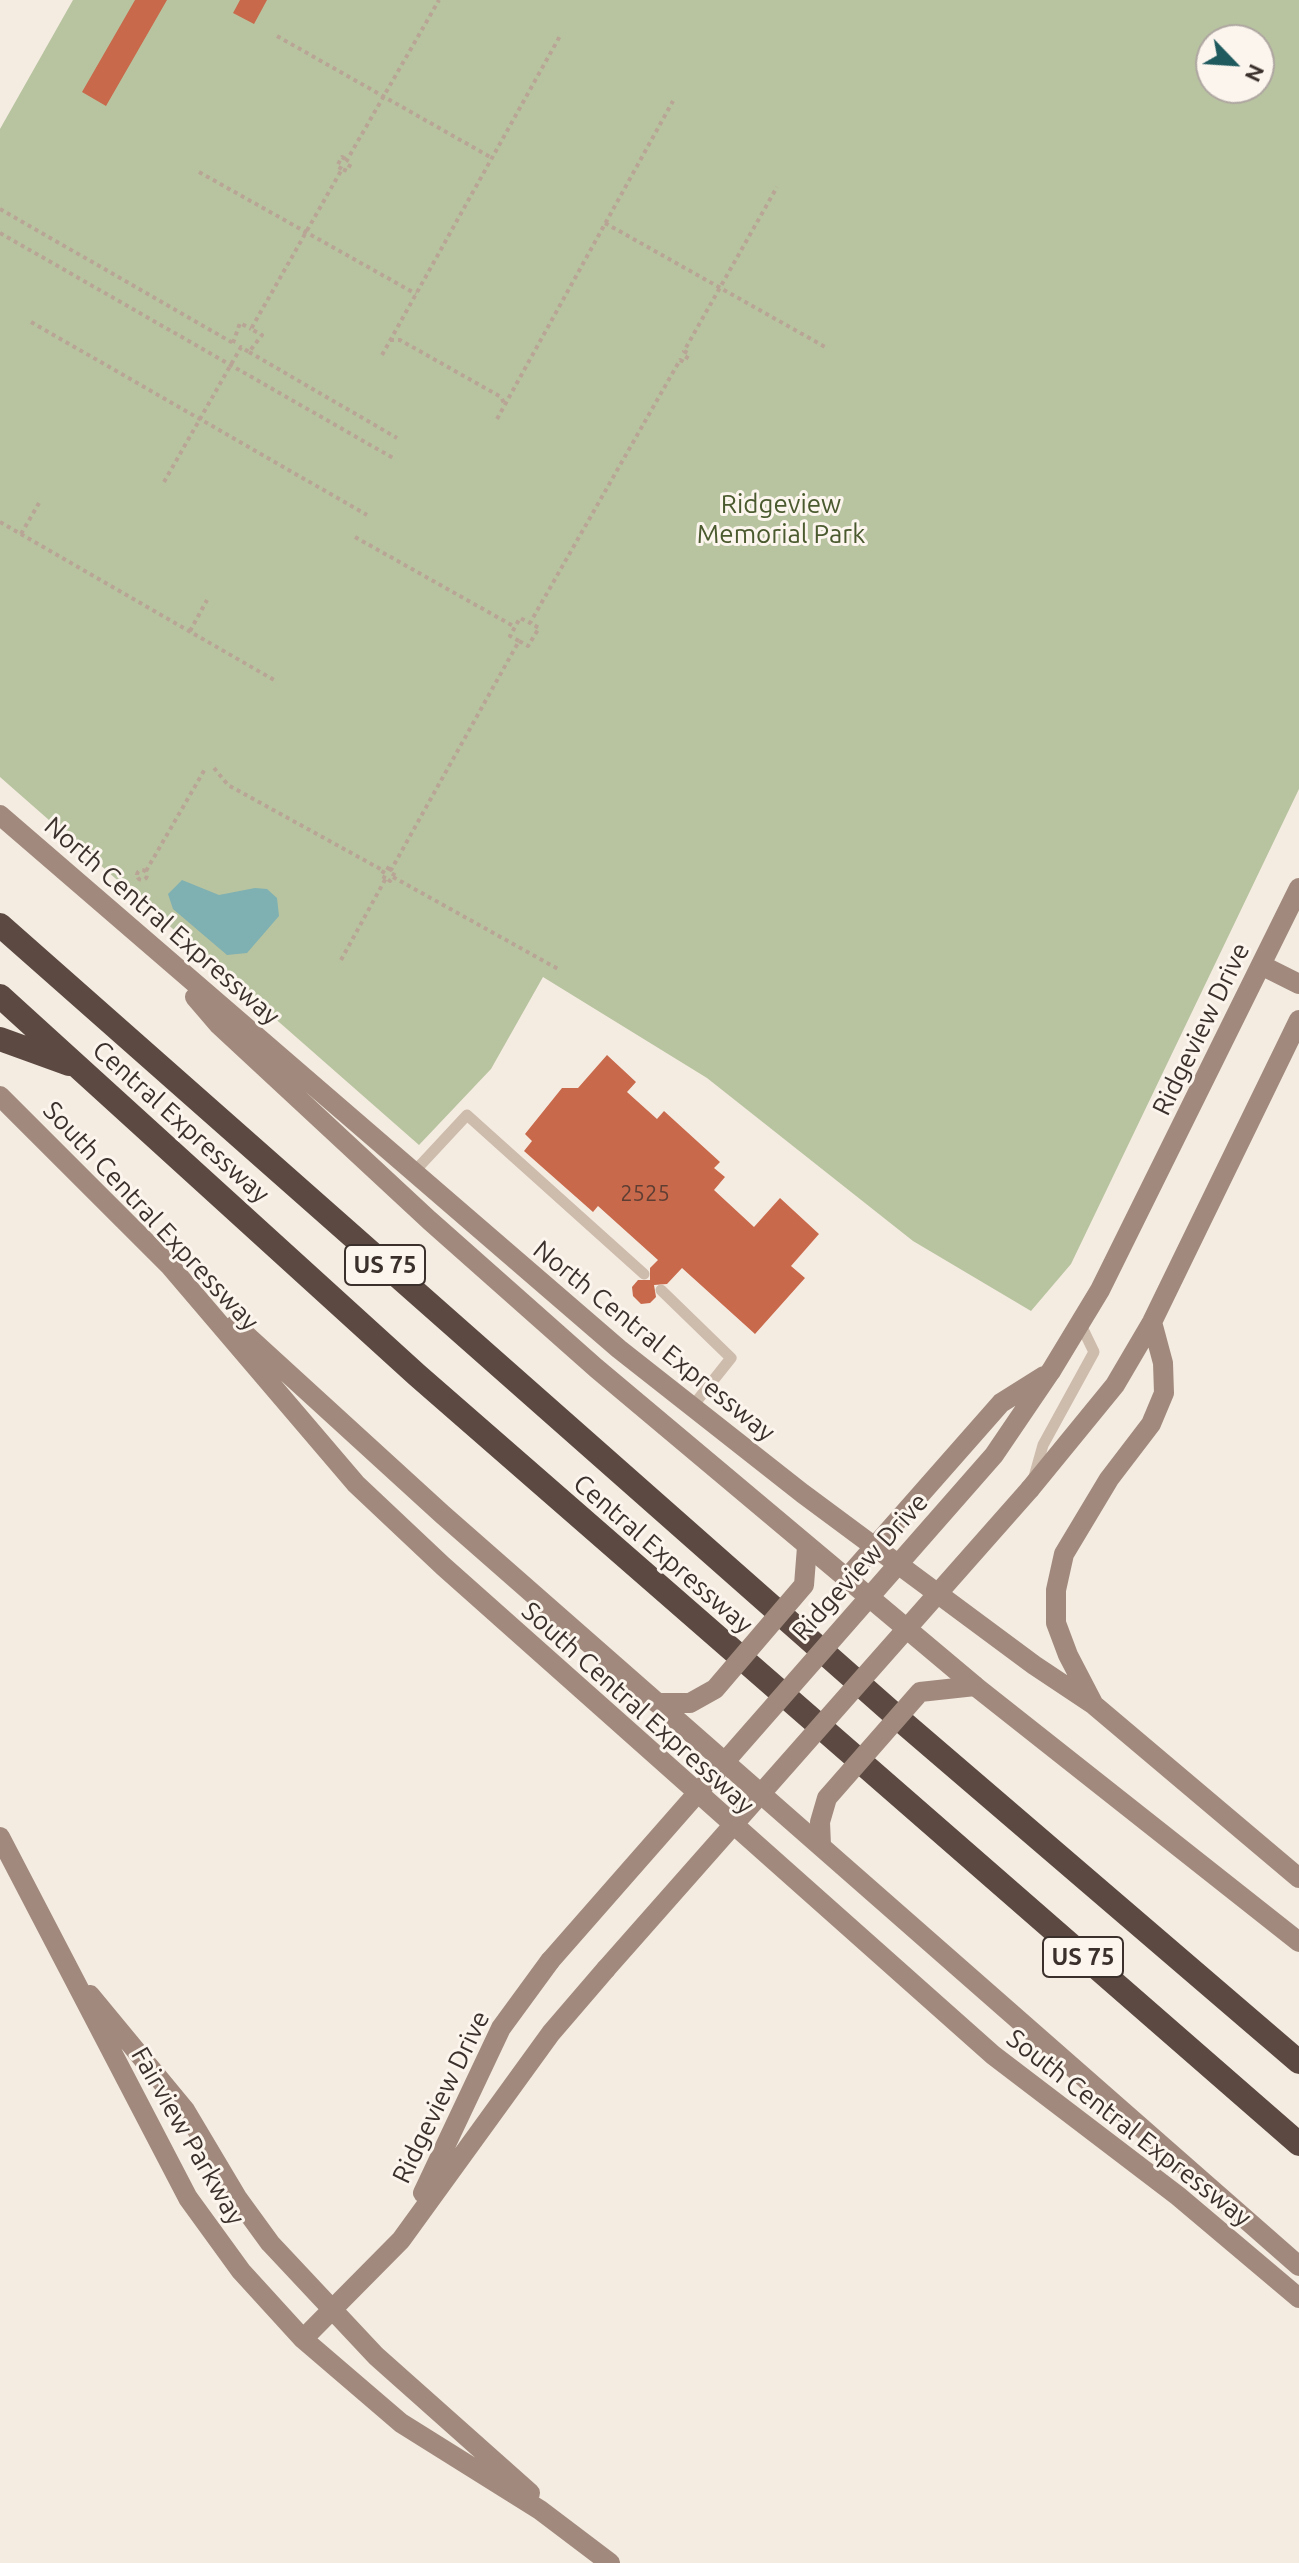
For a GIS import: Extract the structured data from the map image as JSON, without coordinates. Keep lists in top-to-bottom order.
{
  "streets": {
    "highway": ["Central Expressway", "US 75"],
    "main road": [
      "North Central Expressway",
      "Ridgeview Drive",
      "South Central Expressway",
      "Fairview Parkway"
    ]
  },
  "crossings": [
    ["Ridgeview Drive", "Fairview Parkway"]
  ],
  "parks": ["Ridgeview Memorial Park"],
  "house_numbers": ["2525"],
  "north": "bottom right"
}
